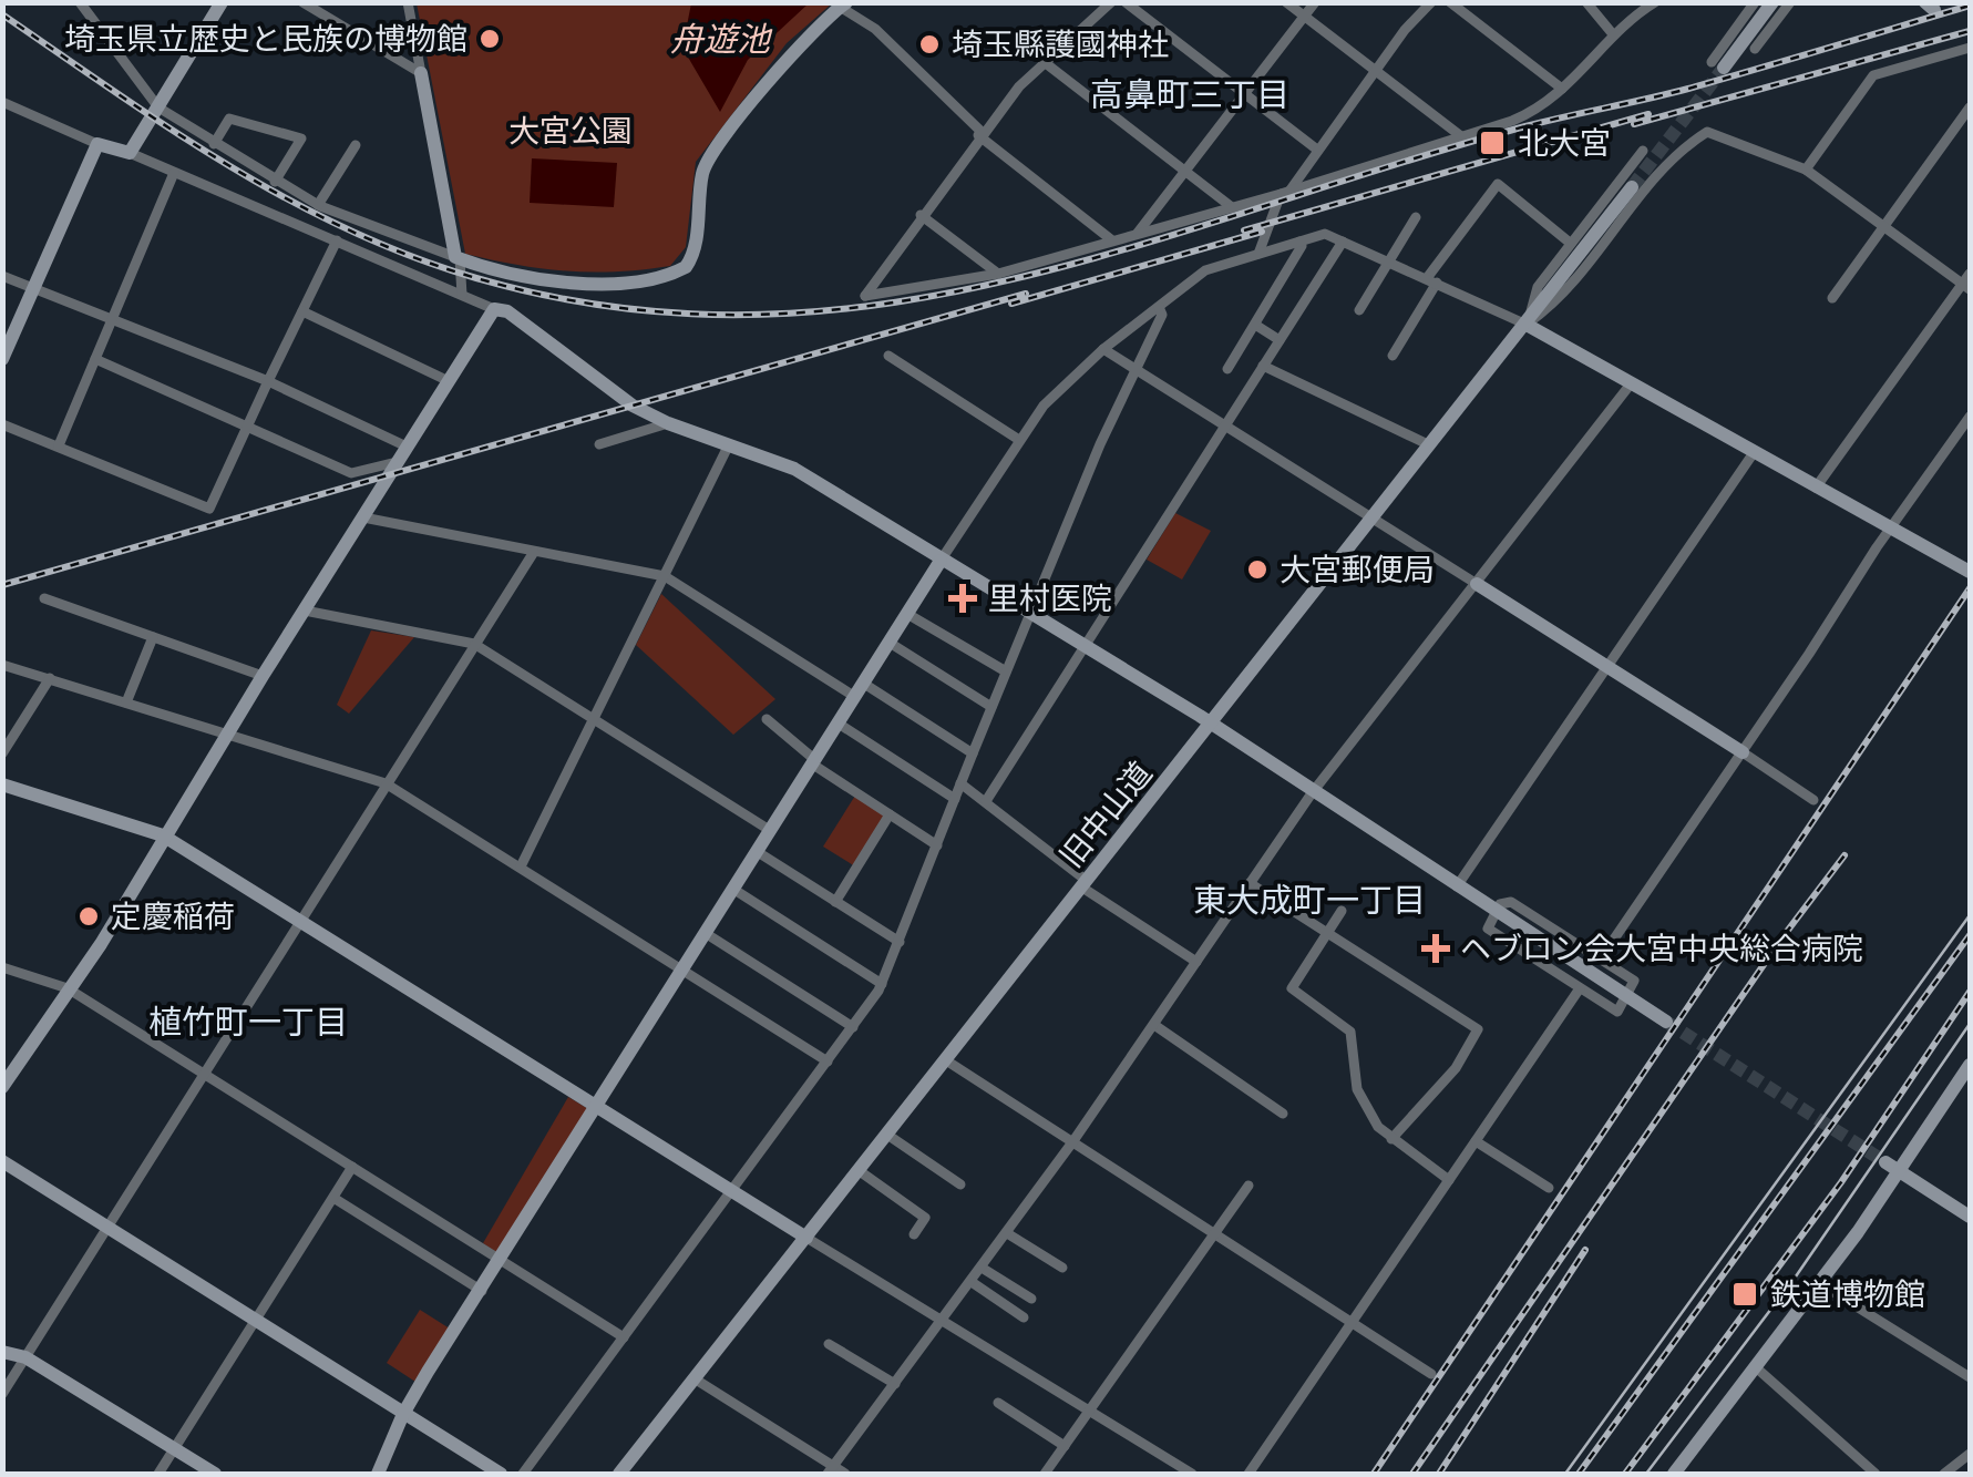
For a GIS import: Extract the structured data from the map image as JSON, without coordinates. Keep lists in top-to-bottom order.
{
  "streets": {
    "street": ["旧中山道"]
  },
  "districts": ["高鼻町三丁目", "東大成町一丁目", "植竹町一丁目"],
  "water": ["舟遊池"],
  "parks": ["大宮公園"],
  "places": {
    "other": [
      "埼玉県立歴史と民族の博物館",
      "埼玉縣護國神社",
      "大宮郵便局",
      "定慶稲荷"
    ],
    "transit": ["北大宮", "鉄道博物館"],
    "health": ["里村医院", "ヘブロン会大宮中央総合病院"]
  }
}
